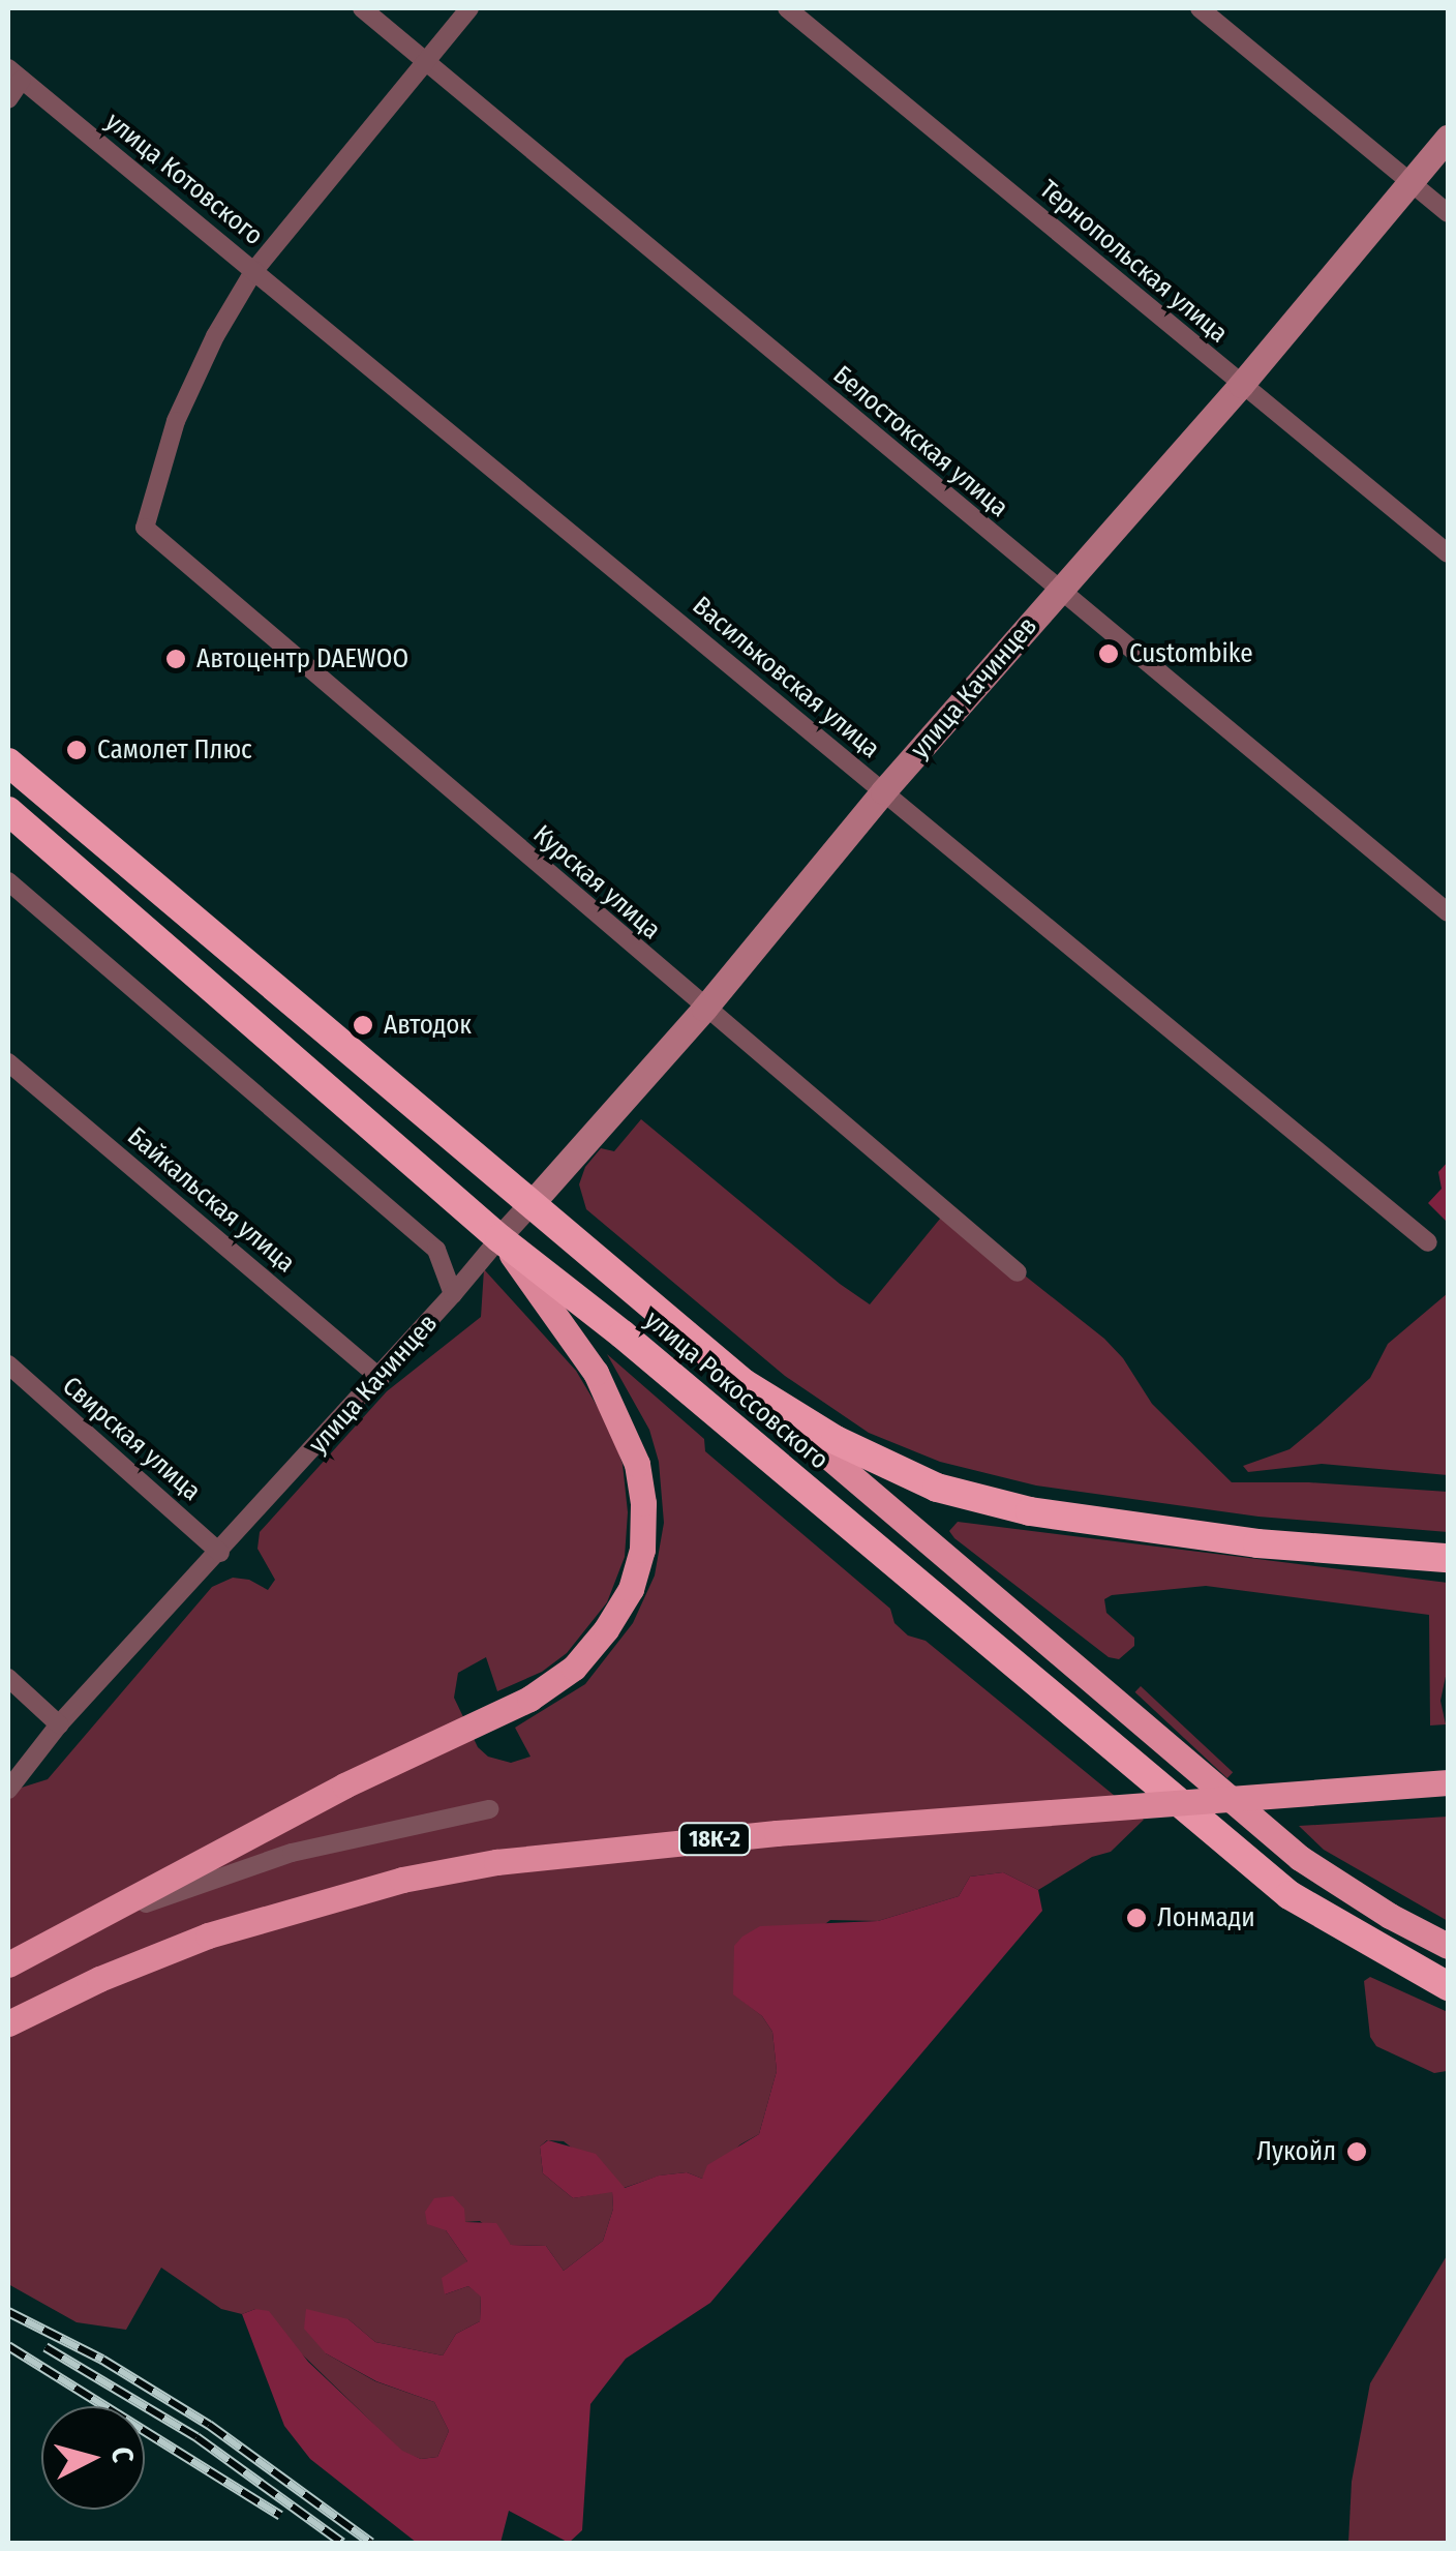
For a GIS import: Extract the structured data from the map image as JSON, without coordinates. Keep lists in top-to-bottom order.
{
  "streets": {
    "highway": ["улица Рокоссовского"],
    "main road": ["улица Качинцев", "18К-2"],
    "street": [
      "улица Котовского",
      "Тернопольская улица",
      "Белостокская улица",
      "Васильковская улица",
      "Курская улица",
      "Байкальская улица",
      "Свирская улица"
    ]
  },
  "crossings": [
    ["улица Котовского", "Васильковская улица"],
    ["улица Котовского", "Курская улица"],
    ["Тернопольская улица", "улица Качинцев"],
    ["Белостокская улица", "улица Качинцев"],
    ["Васильковская улица", "улица Качинцев"],
    ["улица Качинцев", "Курская улица"],
    ["улица Качинцев", "Байкальская улица"],
    ["улица Качинцев", "улица Рокоссовского"],
    ["улица Качинцев", "Свирская улица"]
  ],
  "places": [
    "Custombike",
    "Автоцентр DAEWOO",
    "Самолет Плюс",
    "Автодок",
    "Лонмади",
    "Лукойл"
  ],
  "north": "right"
}
